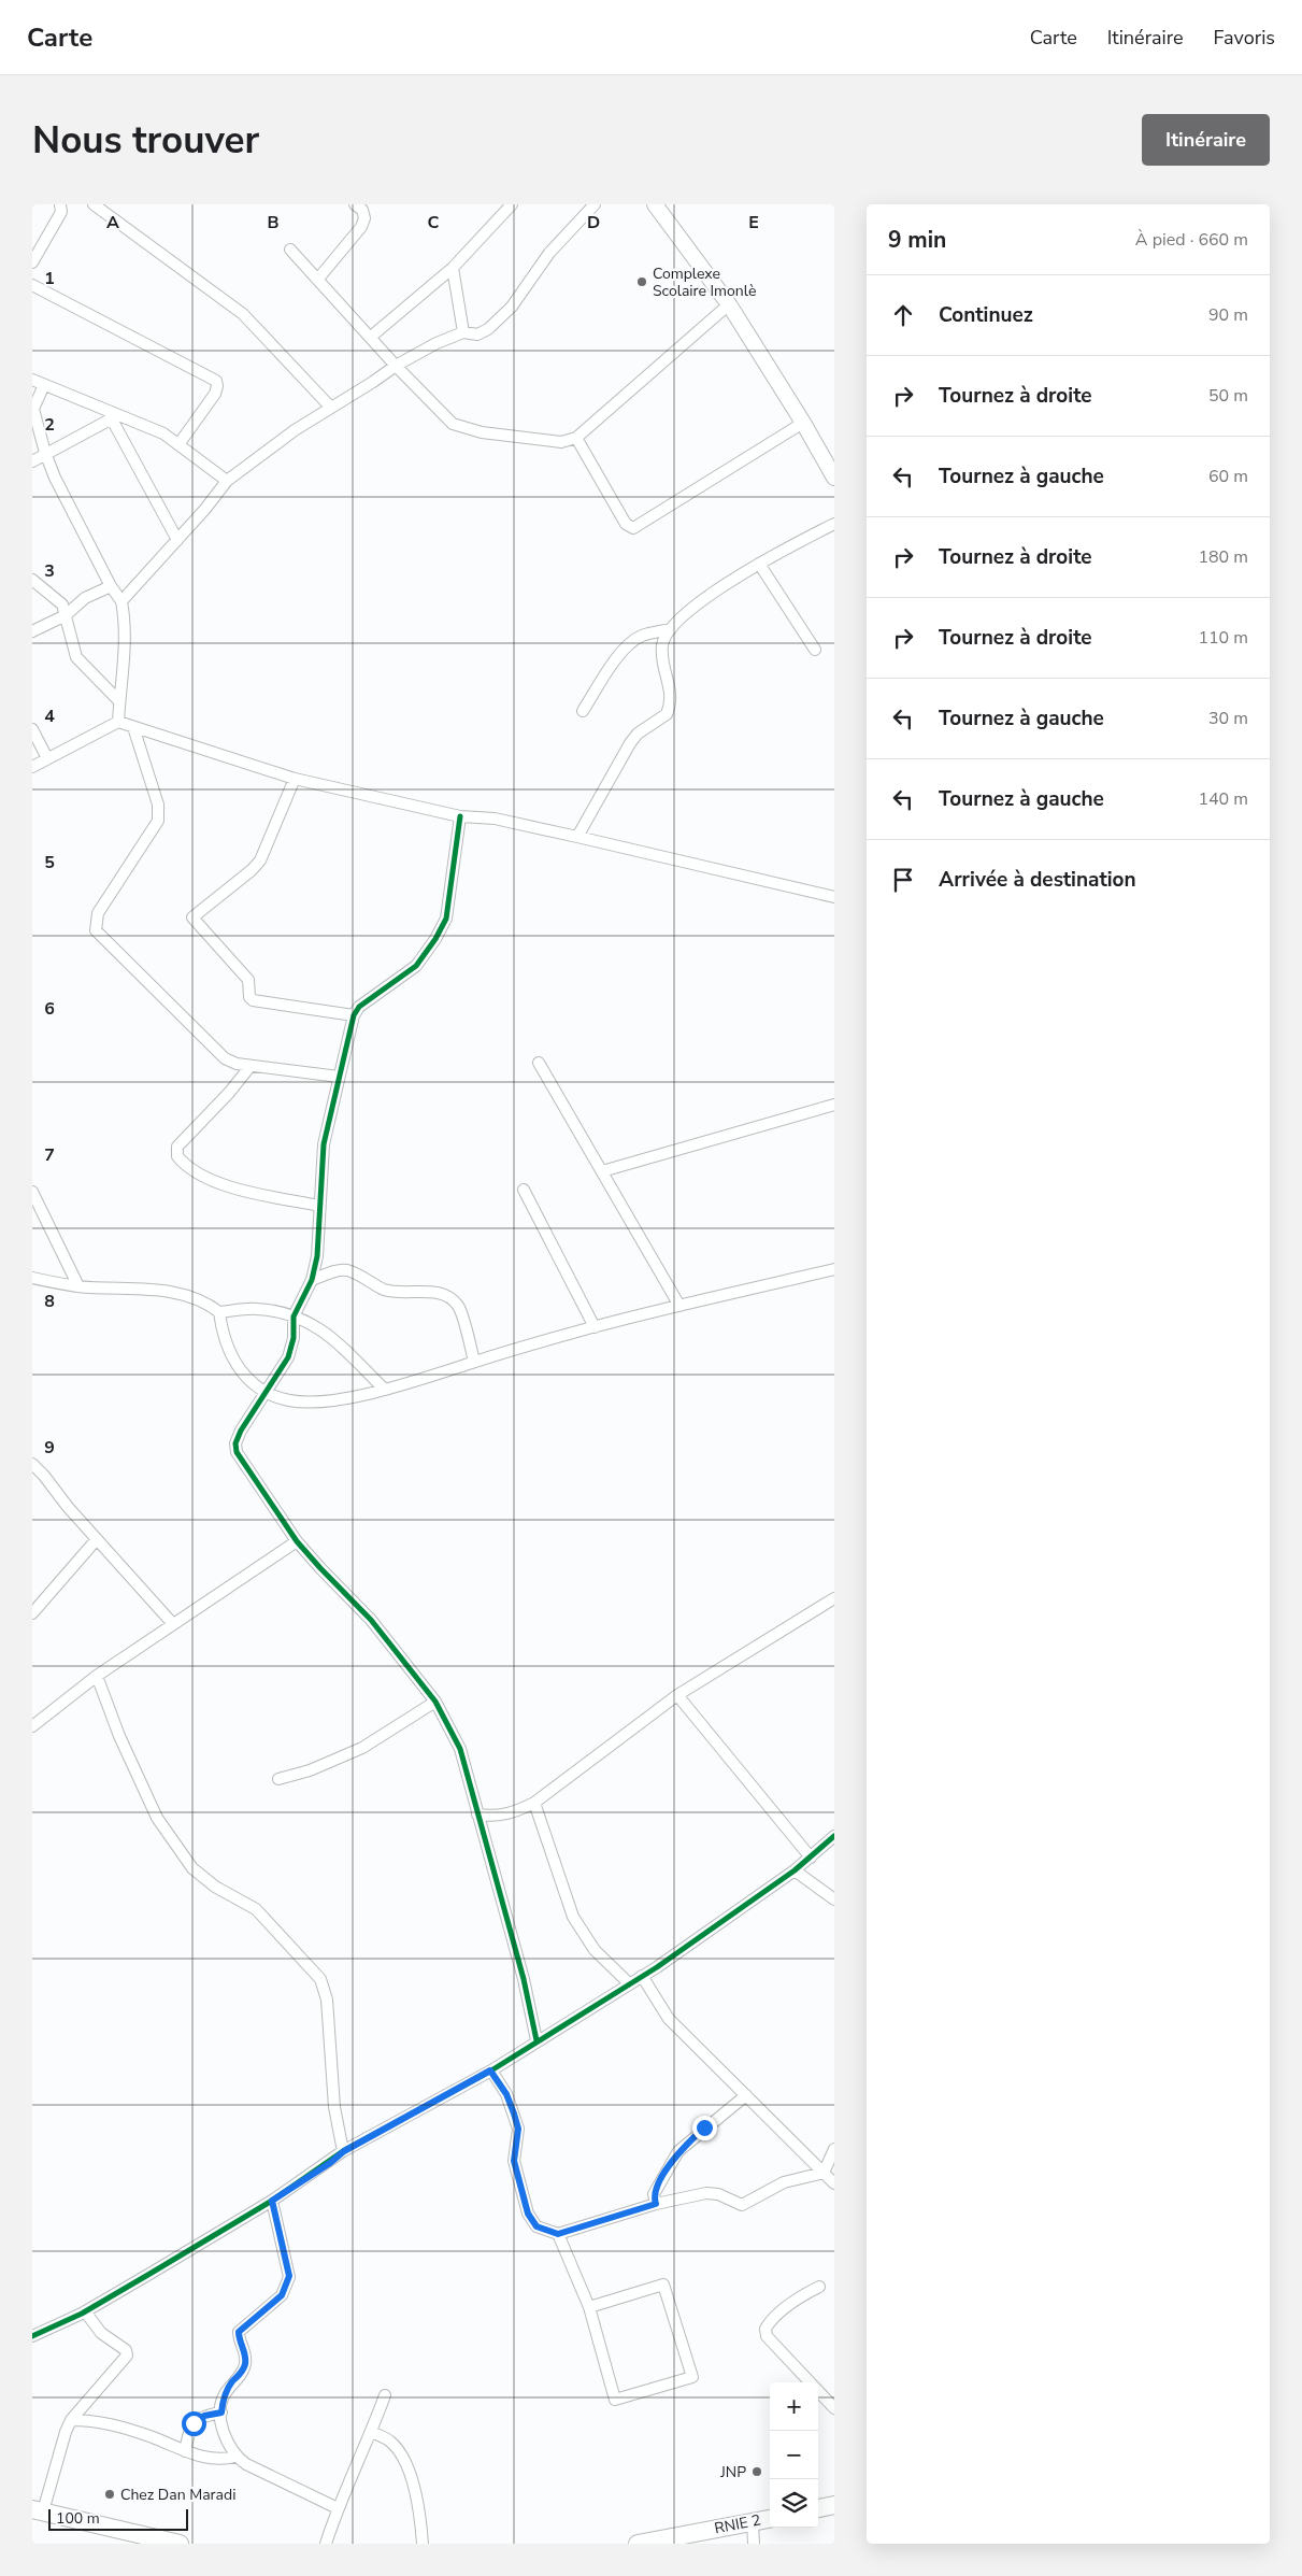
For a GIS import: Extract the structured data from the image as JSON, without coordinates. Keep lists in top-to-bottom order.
{
  "streets": {
    "highway": ["RNIE 2"]
  },
  "places": ["Complexe Scolaire Imonlè", "JNP", "Chez Dan Maradi"],
  "scale_bar": "100 m",
  "page": {
    "header": "Carte",
    "nav": ["Carte", "Itinéraire", "Favoris"],
    "buttons": "Itinéraire",
    "title": "Nous trouver",
    "heading": ["9 min", "À pied · 660 m"],
    "list": [
      ["Continuez", "90 m"],
      ["Tournez à droite", "50 m"],
      ["Tournez à gauche", "60 m"],
      ["Tournez à droite", "180 m"],
      ["Tournez à droite", "110 m"],
      ["Tournez à gauche", "30 m"],
      ["Tournez à gauche", "140 m"],
      "Arrivée à destination"
    ],
    "map_buttons": ["+", "−"],
    "scale": "100 m"
  },
  "grid": {
    "columns": [
      "A",
      "B",
      "C",
      "D",
      "E"
    ],
    "rows": [
      "1",
      "2",
      "3",
      "4",
      "5",
      "6",
      "7",
      "8",
      "9"
    ]
  }
}
